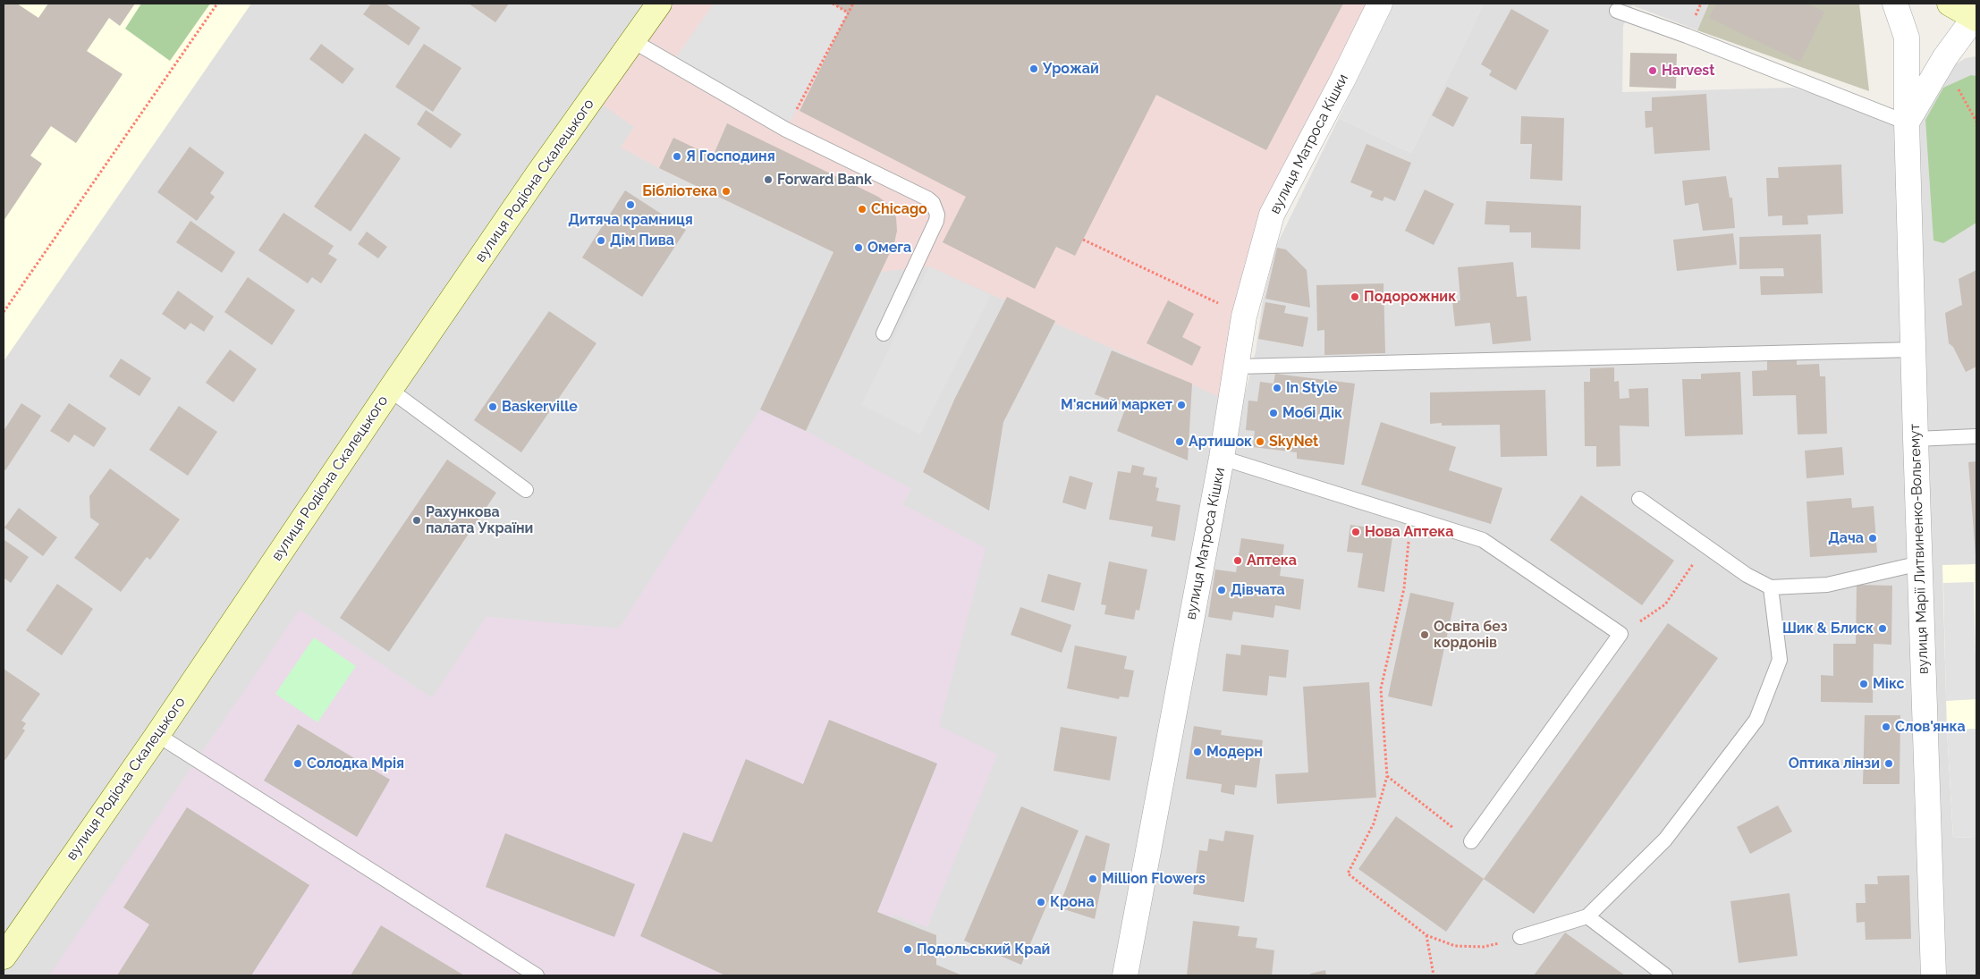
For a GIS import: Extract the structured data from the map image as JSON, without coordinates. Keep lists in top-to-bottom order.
{
  "streets": {
    "main road": ["вулиця Родіона Скалецького"],
    "street": ["вулиця Матроса Кішки", "вулиця Марії Литвиненко-Вольгемут"]
  },
  "places": [
    "Урожай",
    "Harvest",
    "Я Господиня",
    "Forward Bank",
    "Бібліотека",
    "Дитяча крамниця",
    "Chicago",
    "Дім Пива",
    "Омега",
    "Подорожник",
    "In Style",
    "М'ясний маркет",
    "Baskerville",
    "Мобі Дік",
    "Артишок",
    "SkyNet",
    "Рахункова палата України",
    "Нова Аптека",
    "Дача",
    "Аптека",
    "Дівчата",
    "Шик & Блиск",
    "Освіта без кордонів",
    "Мікс",
    "Слов'янка",
    "Модерн",
    "Солодка Мрія",
    "Оптика лінзи",
    "Million Flowers",
    "Крона",
    "Подольський Край"
  ]
}
